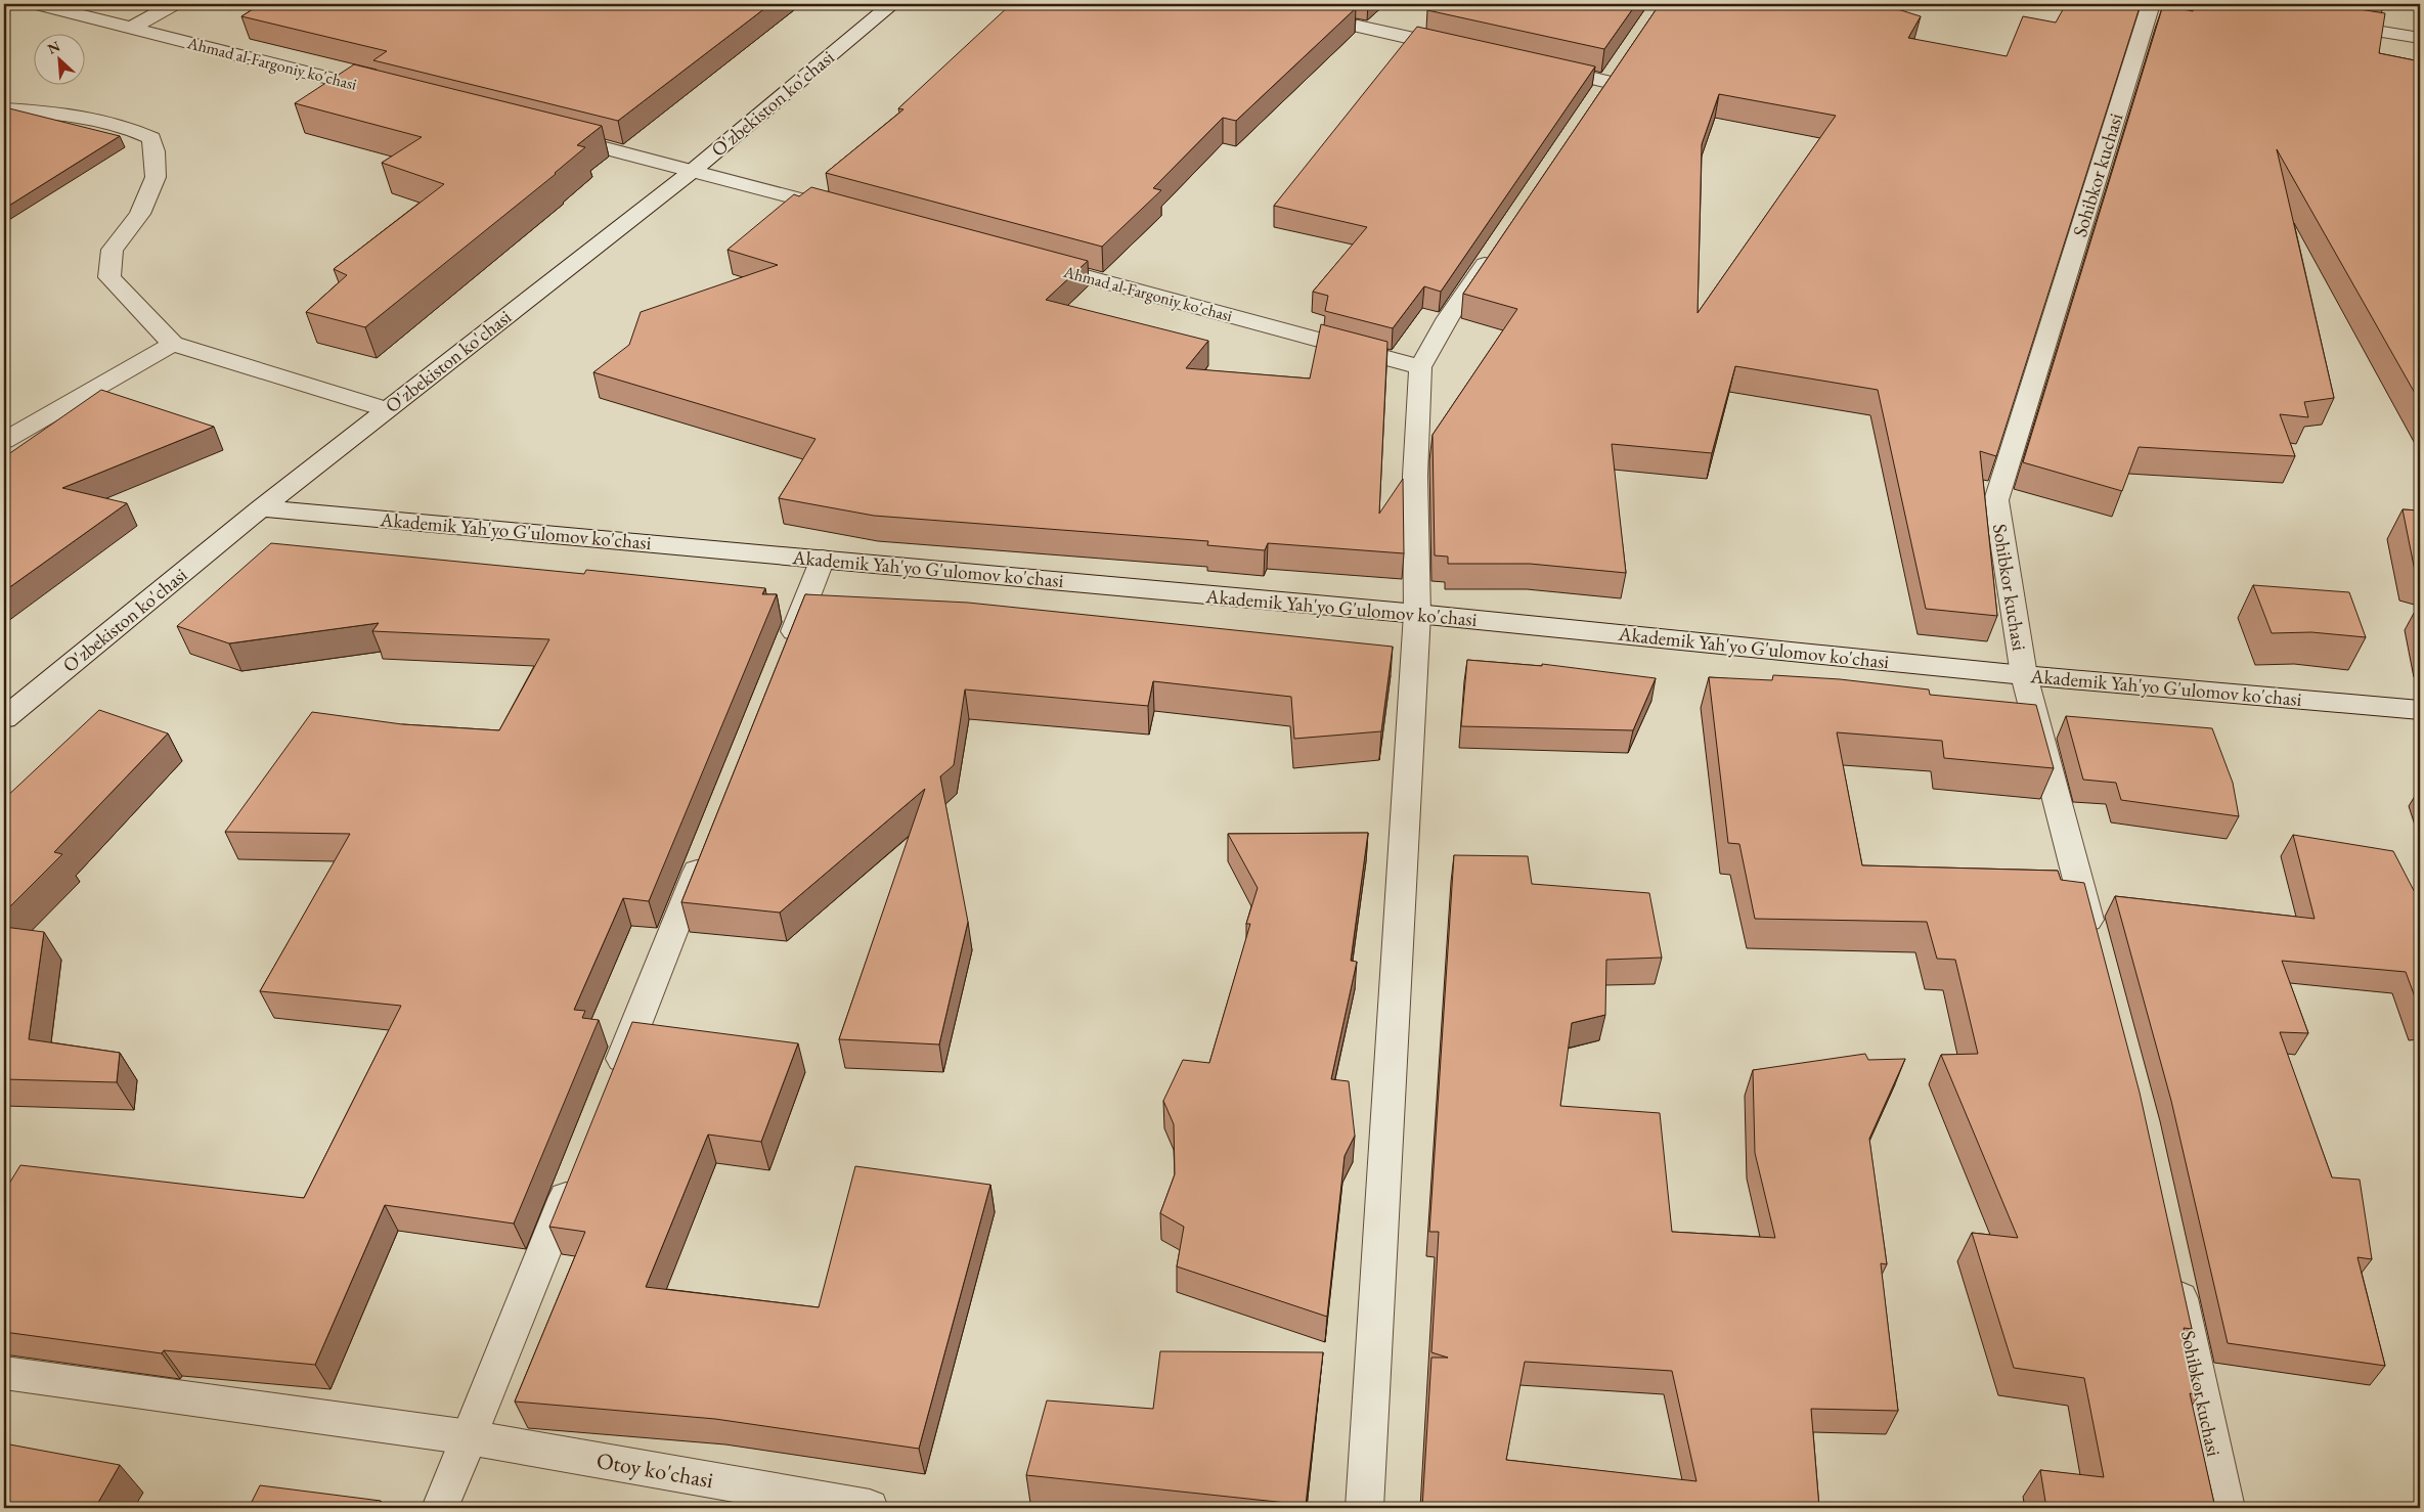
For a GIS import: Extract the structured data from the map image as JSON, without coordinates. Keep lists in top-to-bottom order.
{
  "streets": {
    "street": [
      "Ahmad al-Fargoniy ko'chasi",
      "O'zbekiston ko'chasi",
      "Sohibkor kuchasi",
      "Akademik Yah'yo G'ulomov ko'chasi",
      "Otoy ko'chasi"
    ]
  },
  "crossings": [
    ["O'zbekiston ko'chasi", "Akademik Yah'yo G'ulomov ko'chasi"],
    ["Sohibkor kuchasi", "Akademik Yah'yo G'ulomov ko'chasi"]
  ],
  "north": "top left"
}
